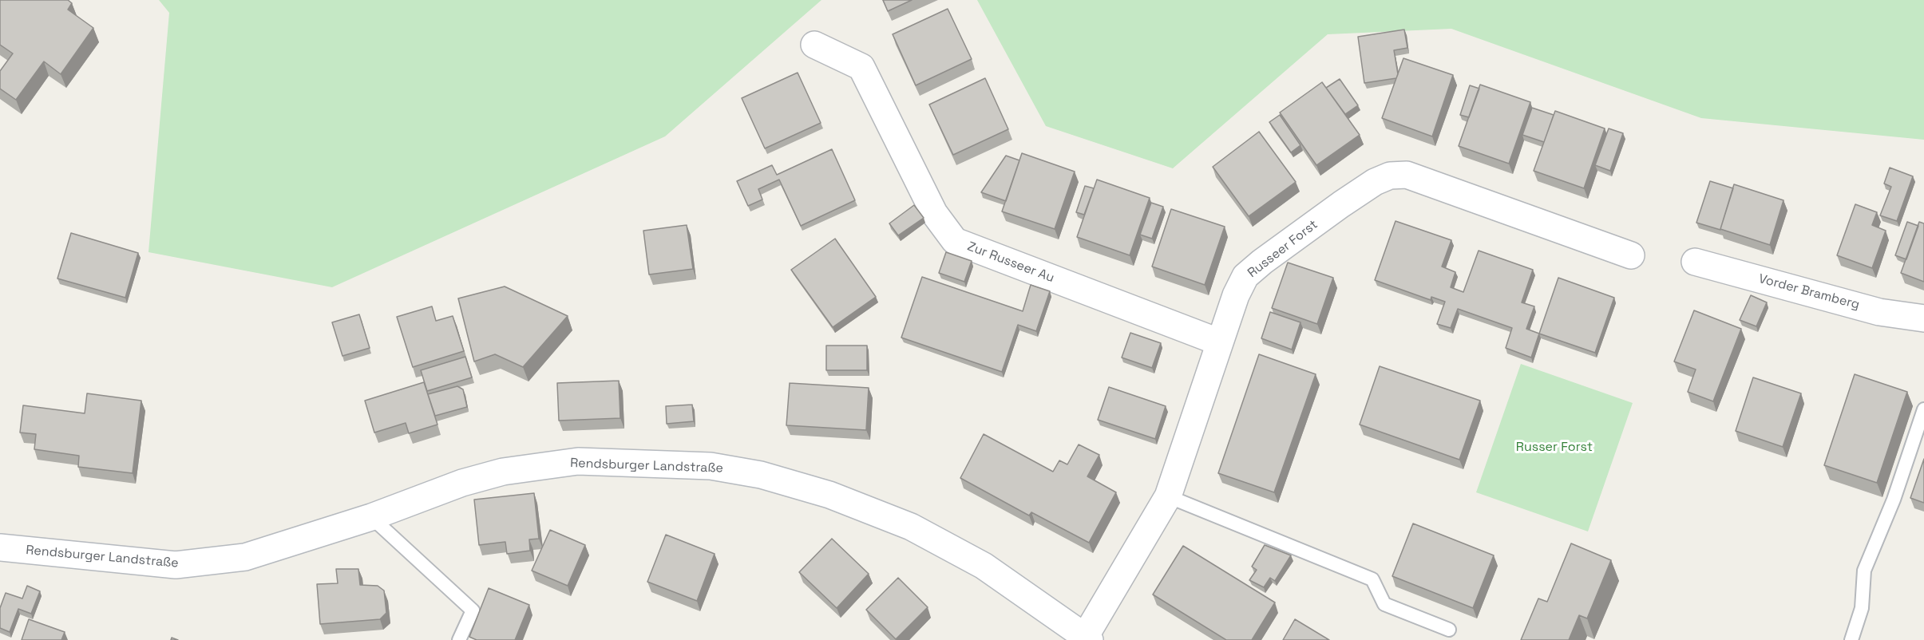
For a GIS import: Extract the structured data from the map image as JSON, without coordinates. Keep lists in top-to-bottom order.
{
  "streets": {
    "street": [
      "Russeer Forst",
      "Zur Russeer Au",
      "Vorder Bramberg",
      "Rendsburger Landstraße"
    ]
  },
  "crossings": [
    ["Russeer Forst", "Zur Russeer Au"],
    ["Russeer Forst", "Rendsburger Landstraße"]
  ],
  "parks": ["Russer Forst"]
}
